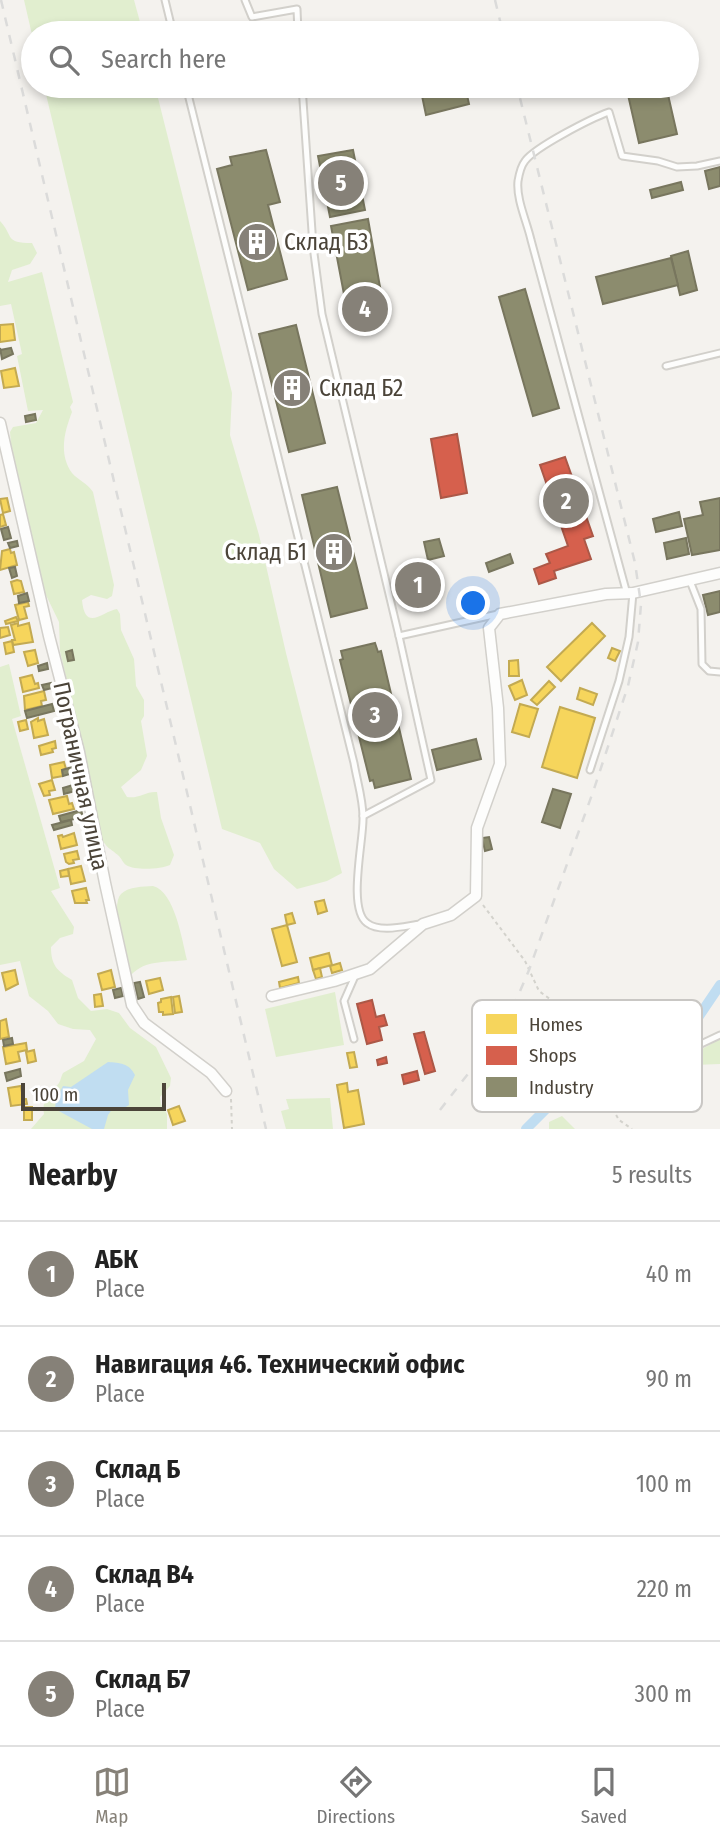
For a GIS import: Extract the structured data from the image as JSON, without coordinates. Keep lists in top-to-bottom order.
{
  "streets": {
    "street": ["Пограничная улица"]
  },
  "places": {
    "building": ["Склад Б3", "Склад Б2", "Склад Б1"]
  },
  "legend": ["Homes", "Shops", "Industry"],
  "scale_bar": "100 m",
  "page": {
    "search": "Search here",
    "pins": [
      "5",
      "4",
      "2",
      "1",
      "3"
    ],
    "scale": "100 m",
    "heading": ["Nearby", "5 results"],
    "list": [
      {
        "mark": "1",
        "name": "АБК",
        "note": "Place",
        "value": "40 m"
      },
      {
        "mark": "2",
        "name": "Навигация 46. Технический офис",
        "note": "Place",
        "value": "90 m"
      },
      {
        "mark": "3",
        "name": "Склад Б",
        "note": "Place",
        "value": "100 m"
      },
      {
        "mark": "4",
        "name": "Склад В4",
        "note": "Place",
        "value": "220 m"
      },
      {
        "mark": "5",
        "name": "Склад Б7",
        "note": "Place",
        "value": "300 m"
      }
    ],
    "nav": ["Map", "Directions", "Saved"]
  }
}
